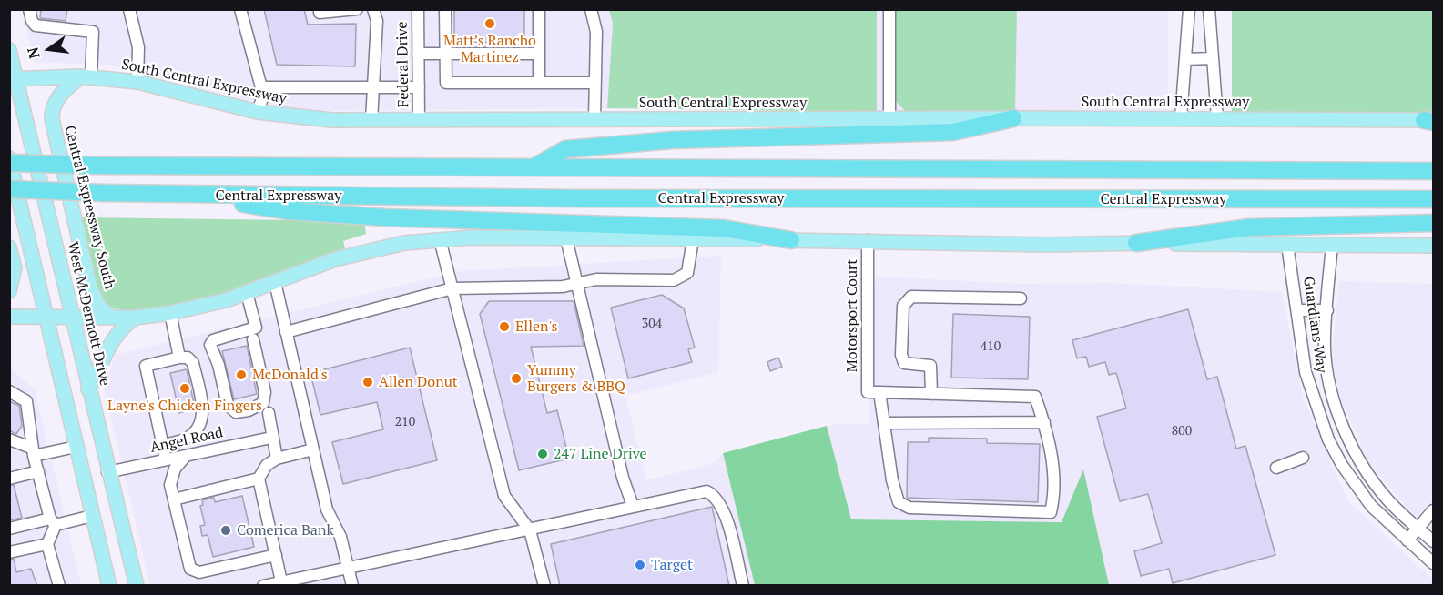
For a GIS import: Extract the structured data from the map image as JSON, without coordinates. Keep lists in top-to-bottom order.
{
  "streets": {
    "highway": ["Central Expressway"],
    "main road": ["South Central Expressway", "Central Expressway South", "West McDermott Drive"],
    "street": [
      "Federal Drive",
      "Motorsport Court",
      "Guardians Way",
      "Angel Road"
    ]
  },
  "crossings": [
    ["Federal Drive", "South Central Expressway"],
    ["South Central Expressway", "Central Expressway South"],
    ["South Central Expressway", "West McDermott Drive"],
    ["West McDermott Drive", "Angel Road"]
  ],
  "places": [
    "Matt’s Rancho Martinez",
    "Ellen's",
    "McDonald's",
    "Yummy Burgers & BBQ",
    "Allen Donut",
    "Layne's Chicken Fingers",
    "247 Line Drive",
    "Comerica Bank",
    "Target"
  ],
  "house_numbers": [
    "304",
    "410",
    "210",
    "800"
  ],
  "north": "left"
}
